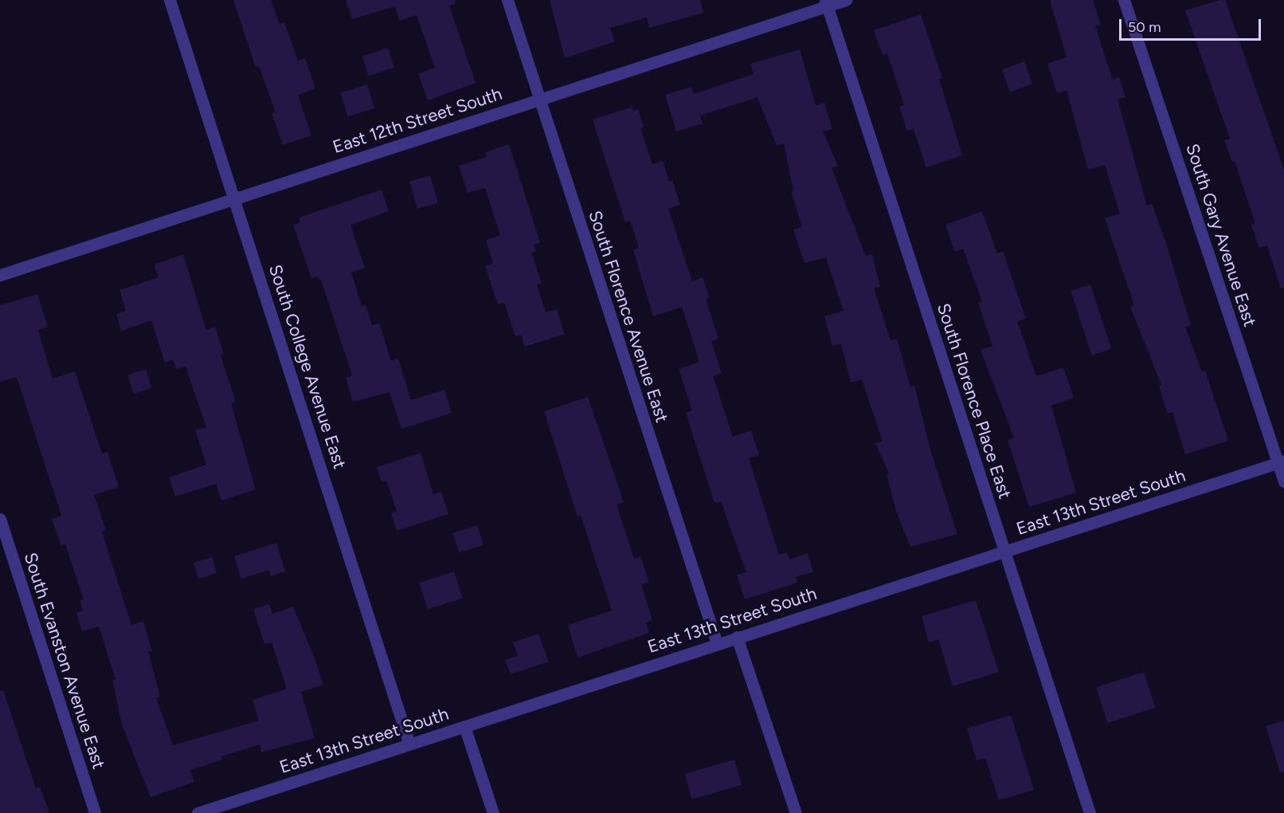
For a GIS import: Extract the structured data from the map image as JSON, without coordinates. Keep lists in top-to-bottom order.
{
  "streets": {
    "street": [
      "East 12th Street South",
      "South Gary Avenue East",
      "South Florence Avenue East",
      "South College Avenue East",
      "South Florence Place East",
      "East 13th Street South",
      "South Evanston Avenue East"
    ]
  },
  "crossings": [
    ["East 12th Street South", "South Florence Avenue East"],
    ["East 12th Street South", "South College Avenue East"],
    ["East 12th Street South", "South Florence Place East"],
    ["South Gary Avenue East", "East 13th Street South"],
    ["South Florence Avenue East", "East 13th Street South"],
    ["South College Avenue East", "East 13th Street South"],
    ["South Florence Place East", "East 13th Street South"]
  ],
  "scale_bar": "50 m"
}
